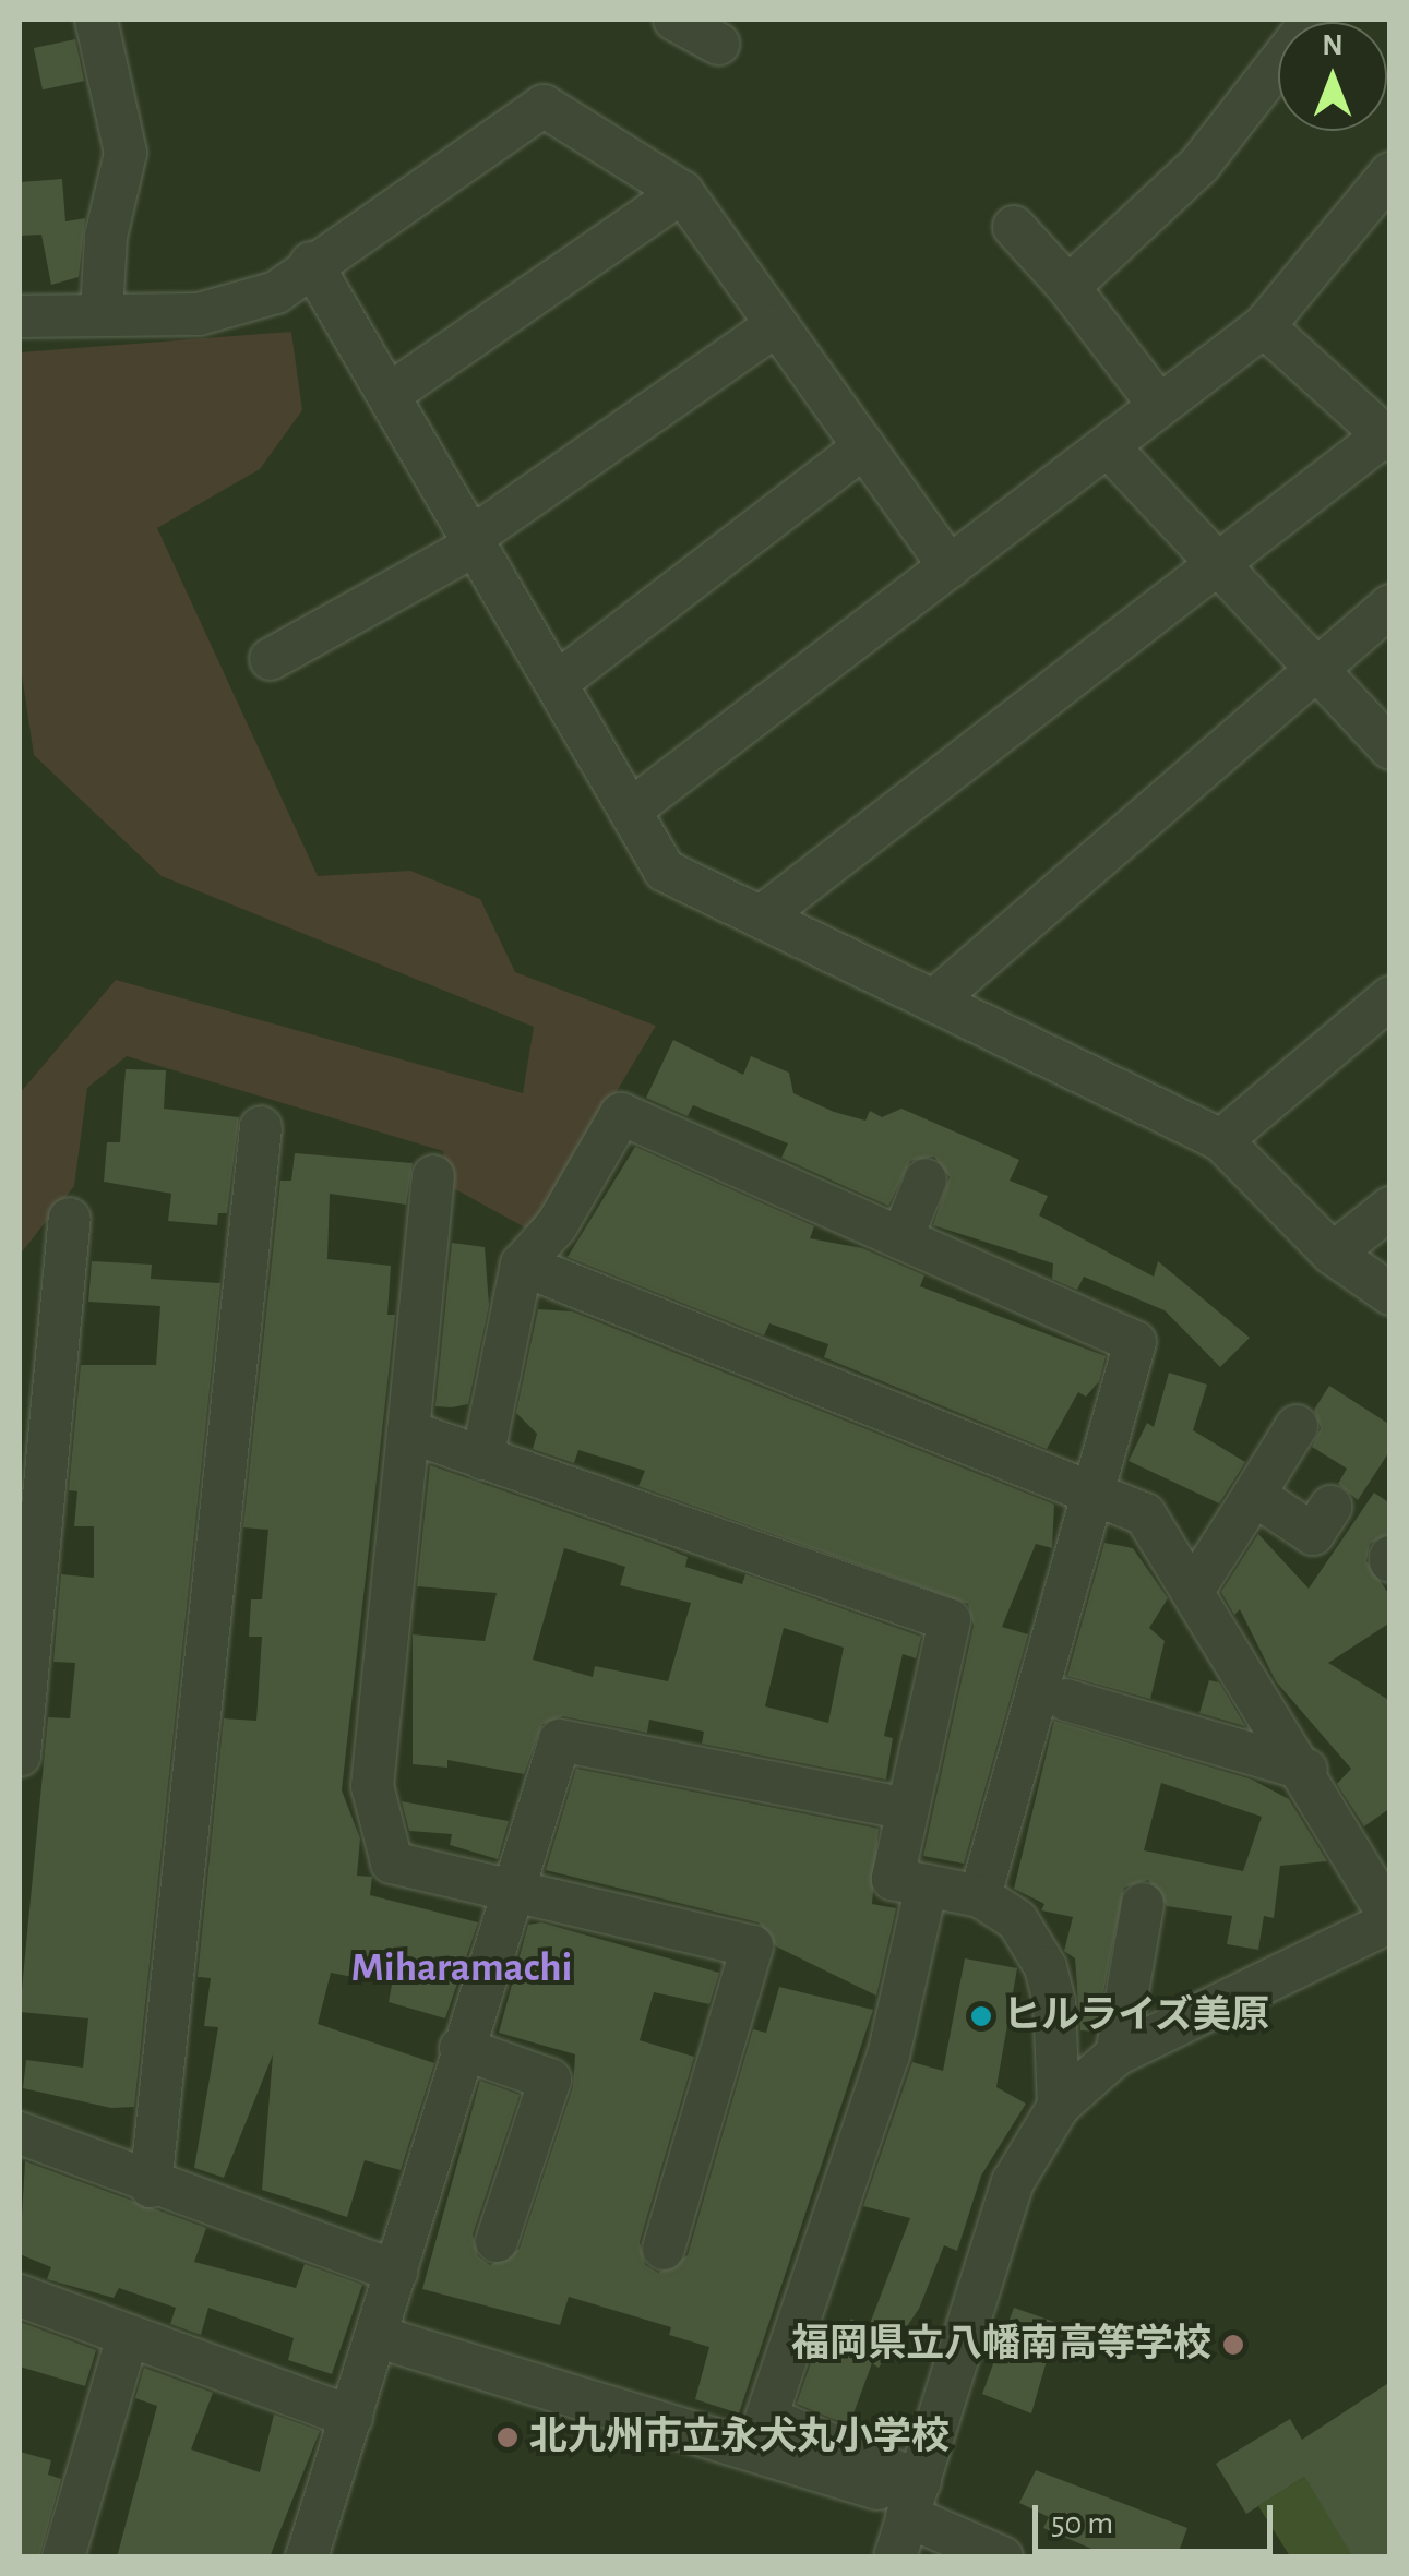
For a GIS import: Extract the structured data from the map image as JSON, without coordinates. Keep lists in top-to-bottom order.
{
  "districts": ["Miharamachi"],
  "places": ["ヒルライズ美原", "福岡県立八幡南高等学校", "北九州市立永犬丸小学校"],
  "scale_bar": "50 m",
  "north": "top"
}
